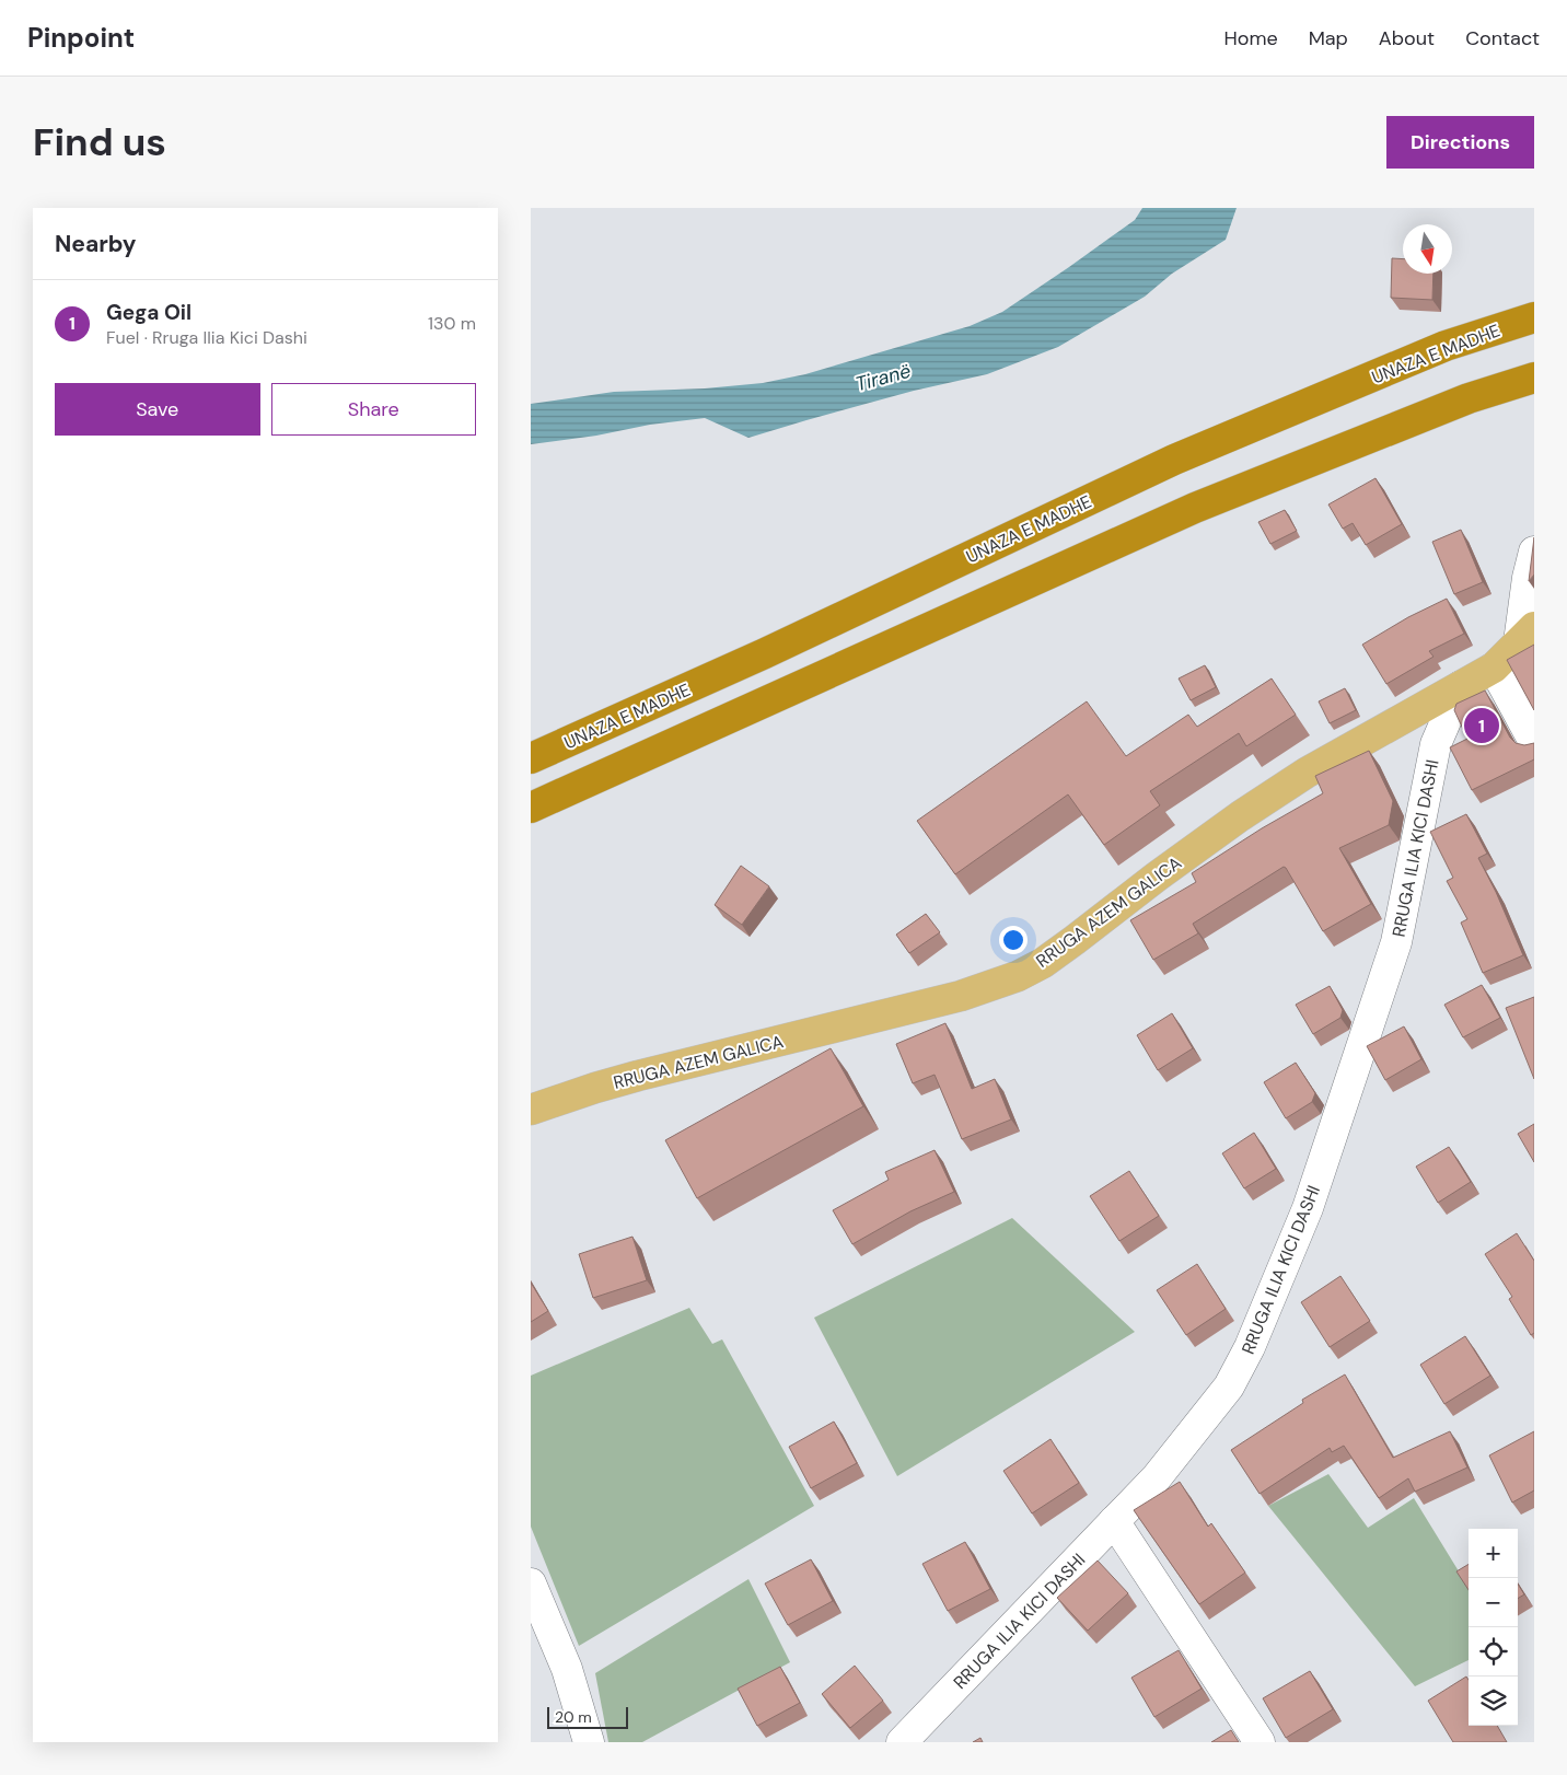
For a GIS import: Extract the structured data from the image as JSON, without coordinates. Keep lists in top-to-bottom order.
{
  "streets": {
    "highway": ["UNAZA E MADHE"],
    "main road": ["RRUGA AZEM GALICA"],
    "street": ["RRUGA ILIA KICI DASHI"]
  },
  "crossings": [
    ["RRUGA ILIA KICI DASHI", "RRUGA AZEM GALICA"]
  ],
  "water": ["Tiranë"],
  "scale_bar": "20 m",
  "north": "bottom",
  "page": {
    "header": "Pinpoint",
    "nav": [
      "Home",
      "Map",
      "About",
      "Contact"
    ],
    "buttons": [
      "Directions",
      ["Save", "Share"]
    ],
    "title": "Find us",
    "heading": "Nearby",
    "list": [
      {
        "mark": "1",
        "name": "Gega Oil",
        "note": "Fuel · Rruga Ilia Kici Dashi",
        "value": "130 m"
      }
    ],
    "pins": "1",
    "map_buttons": ["+", "−"],
    "scale": "20 m"
  }
}
